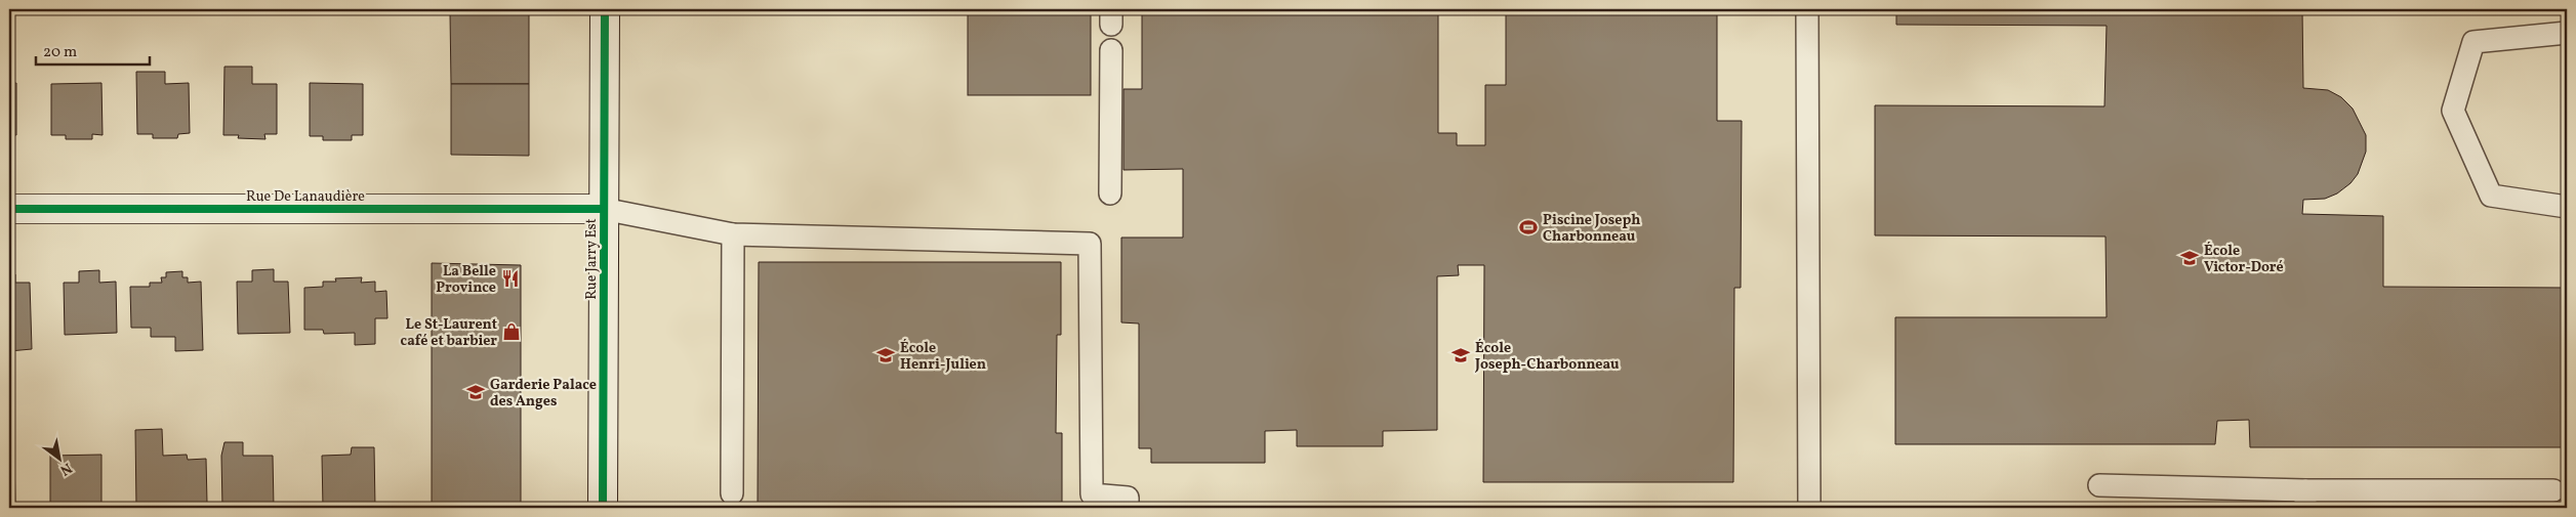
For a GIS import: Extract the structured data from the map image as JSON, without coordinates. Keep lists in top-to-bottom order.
{
  "streets": {
    "street": ["Rue De Lanaudière", "Rue Jarry Est"]
  },
  "crossings": [
    ["Rue De Lanaudière", "Rue Jarry Est"]
  ],
  "places": {
    "sports": ["Piscine Joseph Charbonneau"],
    "school or university": [
      "École Victor-Doré",
      "École Henri-Julien",
      "École Joseph-Charbonneau",
      "Garderie Palace des Anges"
    ],
    "restaurant": ["La Belle Province"],
    "shop": ["Le St-Laurent café et barbier"]
  },
  "scale_bar": "20 m",
  "north": "bottom right"
}
